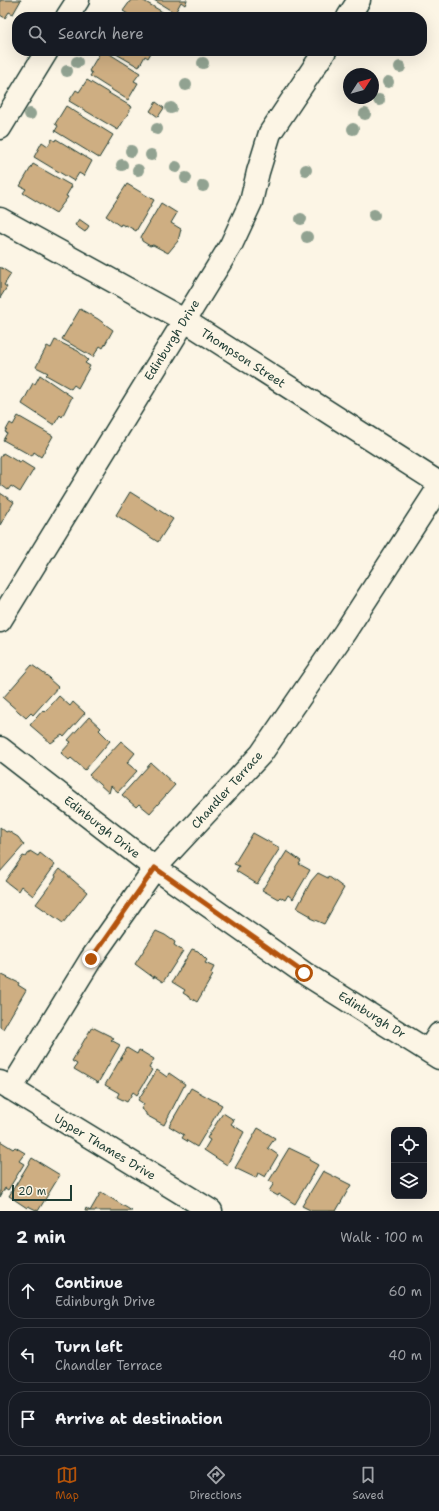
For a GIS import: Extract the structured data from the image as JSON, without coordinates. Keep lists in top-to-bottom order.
{
  "streets": {
    "street": [
      "Edinburgh Drive",
      "Thompson Street",
      "Chandler Terrace",
      "Edinburgh Dr",
      "Upper Thames Drive"
    ]
  },
  "crossings": [
    ["Edinburgh Drive", "Thompson Street"],
    ["Edinburgh Drive", "Chandler Terrace"],
    ["Edinburgh Drive", "Edinburgh Dr"],
    ["Chandler Terrace", "Upper Thames Drive"]
  ],
  "scale_bar": "20 m",
  "north": "top right",
  "page": {
    "search": "Search here",
    "scale": "20 m",
    "heading": ["2 min", "Walk · 100 m"],
    "list": [
      ["Continue", "Edinburgh Drive", "60 m"],
      ["Turn left", "Chandler Terrace", "40 m"],
      "Arrive at destination"
    ],
    "nav": ["Map", "Directions", "Saved"]
  }
}
